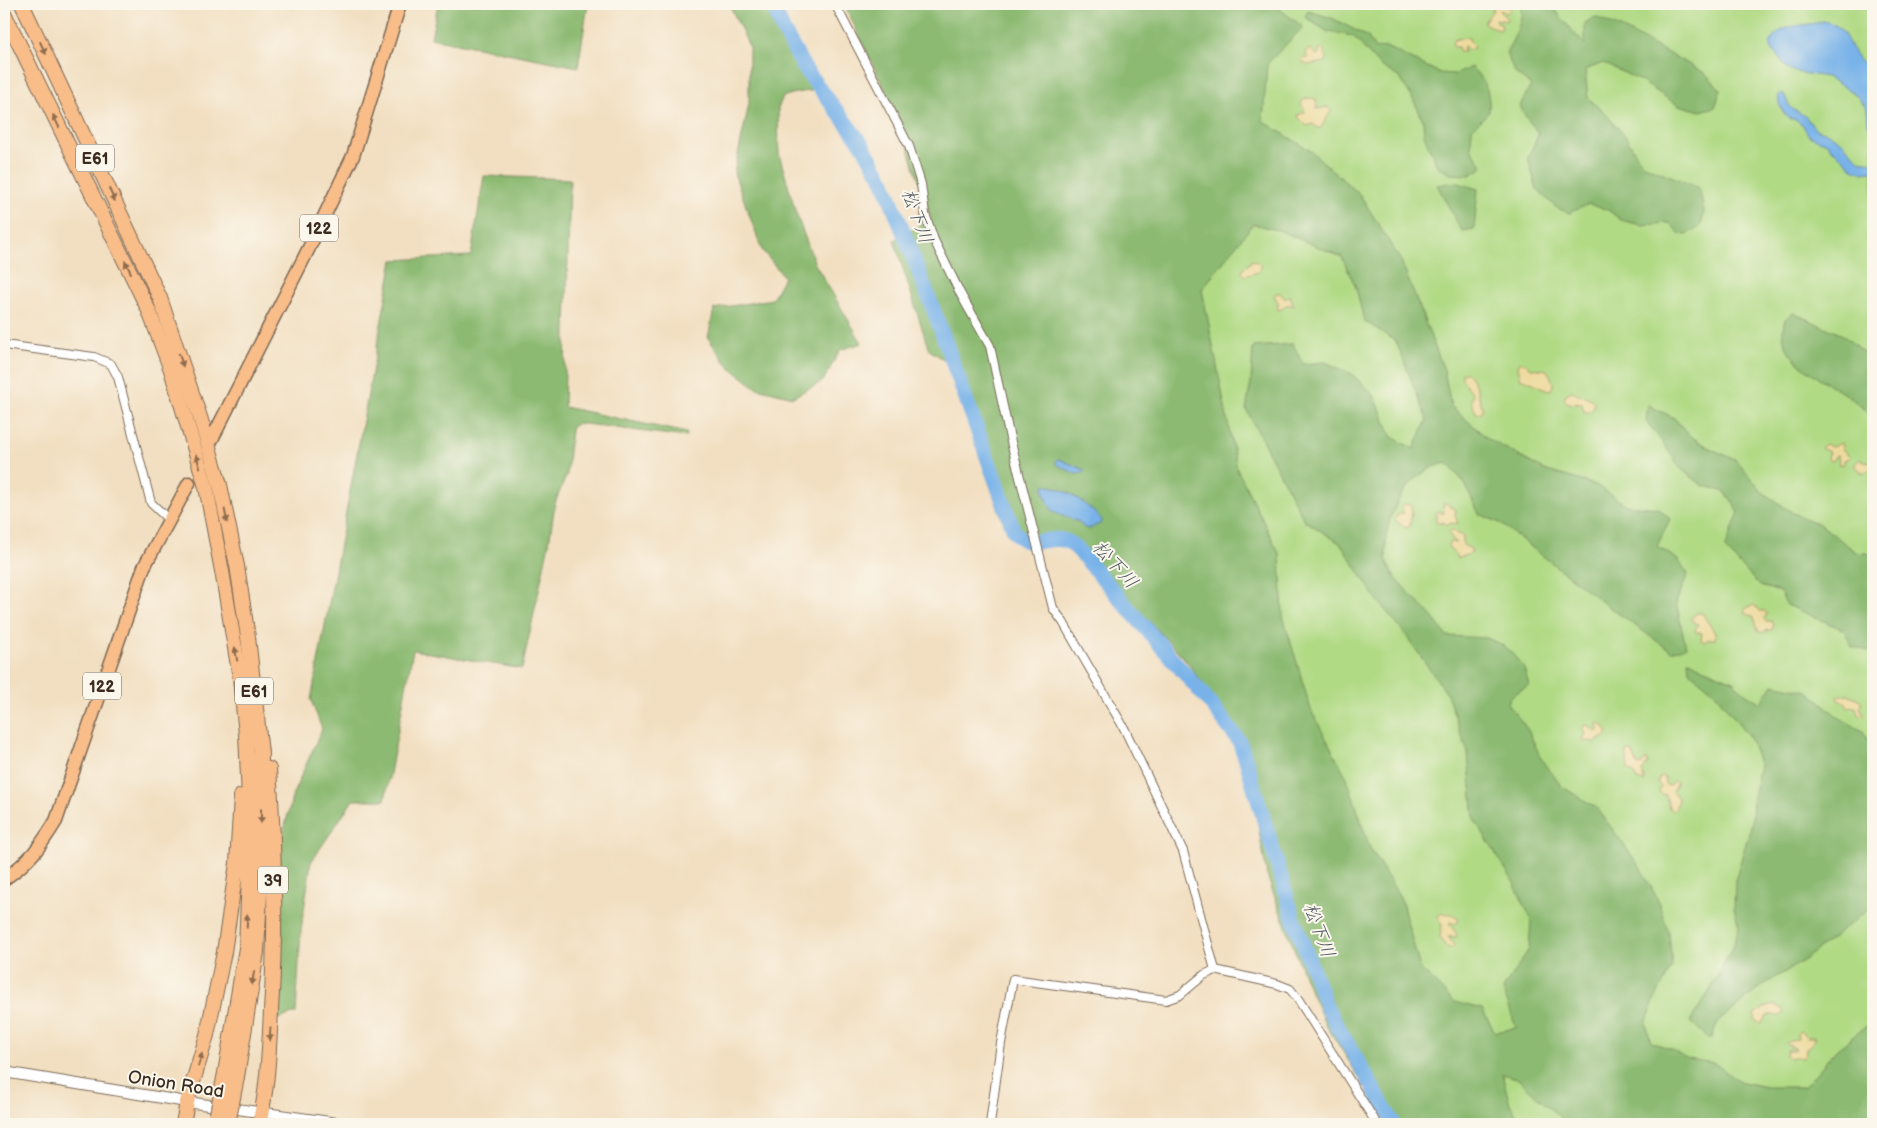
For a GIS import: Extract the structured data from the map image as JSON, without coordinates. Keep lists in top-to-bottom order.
{
  "streets": {
    "highway": ["E61", "39"],
    "main road": ["122"],
    "street": ["Onion Road"]
  },
  "crossings": [
    ["E61", "39"],
    ["39", "Onion Road"]
  ],
  "water": ["松下川"]
}
